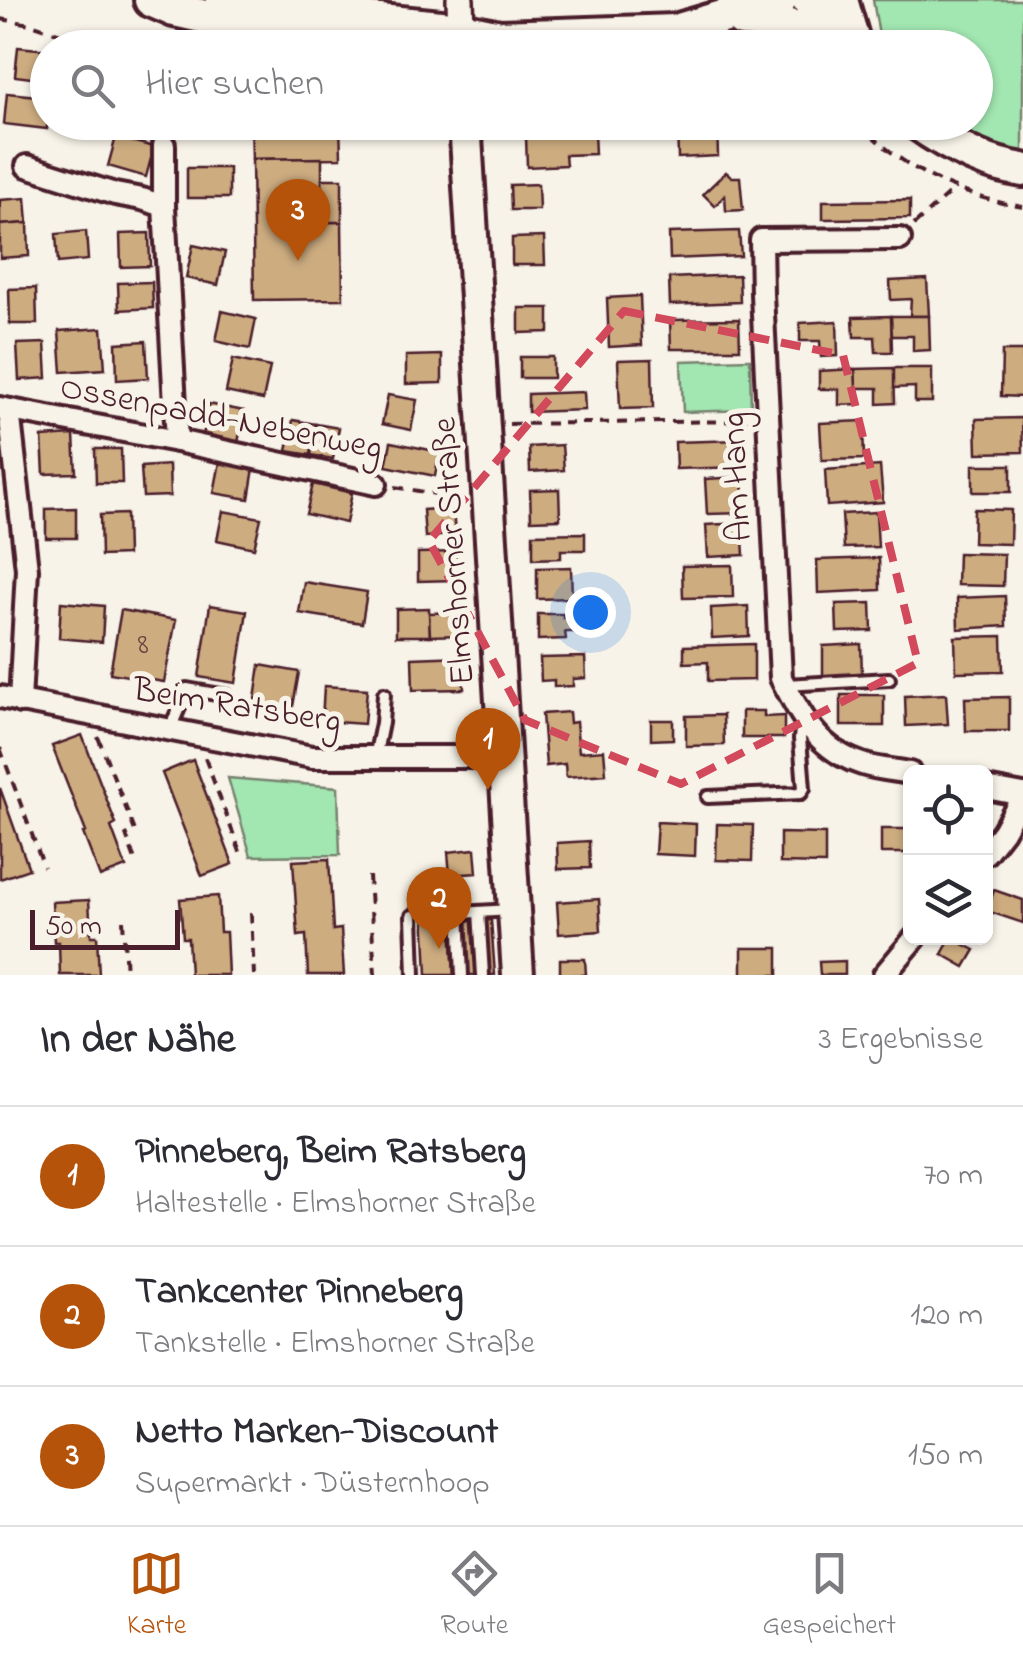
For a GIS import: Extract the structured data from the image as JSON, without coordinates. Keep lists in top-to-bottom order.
{
  "streets": {
    "main road": ["Elmshorner Straße"],
    "street": ["Ossenpadd-Nebenweg", "Am Hang", "Beim Ratsberg"]
  },
  "crossings": [
    ["Ossenpadd-Nebenweg", "Elmshorner Straße"],
    ["Ossenpadd-Nebenweg", "Beim Ratsberg"],
    ["Elmshorner Straße", "Beim Ratsberg"]
  ],
  "house_numbers": ["8"],
  "scale_bar": "50 m",
  "page": {
    "search": "Hier suchen",
    "pins": ["3", "1", "2"],
    "scale": "50 m",
    "heading": ["In der Nähe", "3 Ergebnisse"],
    "list": [
      {
        "mark": "1",
        "name": "Pinneberg, Beim Ratsberg",
        "note": "Haltestelle · Elmshorner Straße",
        "value": "70 m"
      },
      {
        "mark": "2",
        "name": "Tankcenter Pinneberg",
        "note": "Tankstelle · Elmshorner Straße",
        "value": "120 m"
      },
      {
        "mark": "3",
        "name": "Netto Marken-Discount",
        "note": "Supermarkt · Düsternhoop",
        "value": "150 m"
      }
    ],
    "nav": ["Karte", "Route", "Gespeichert"]
  }
}
